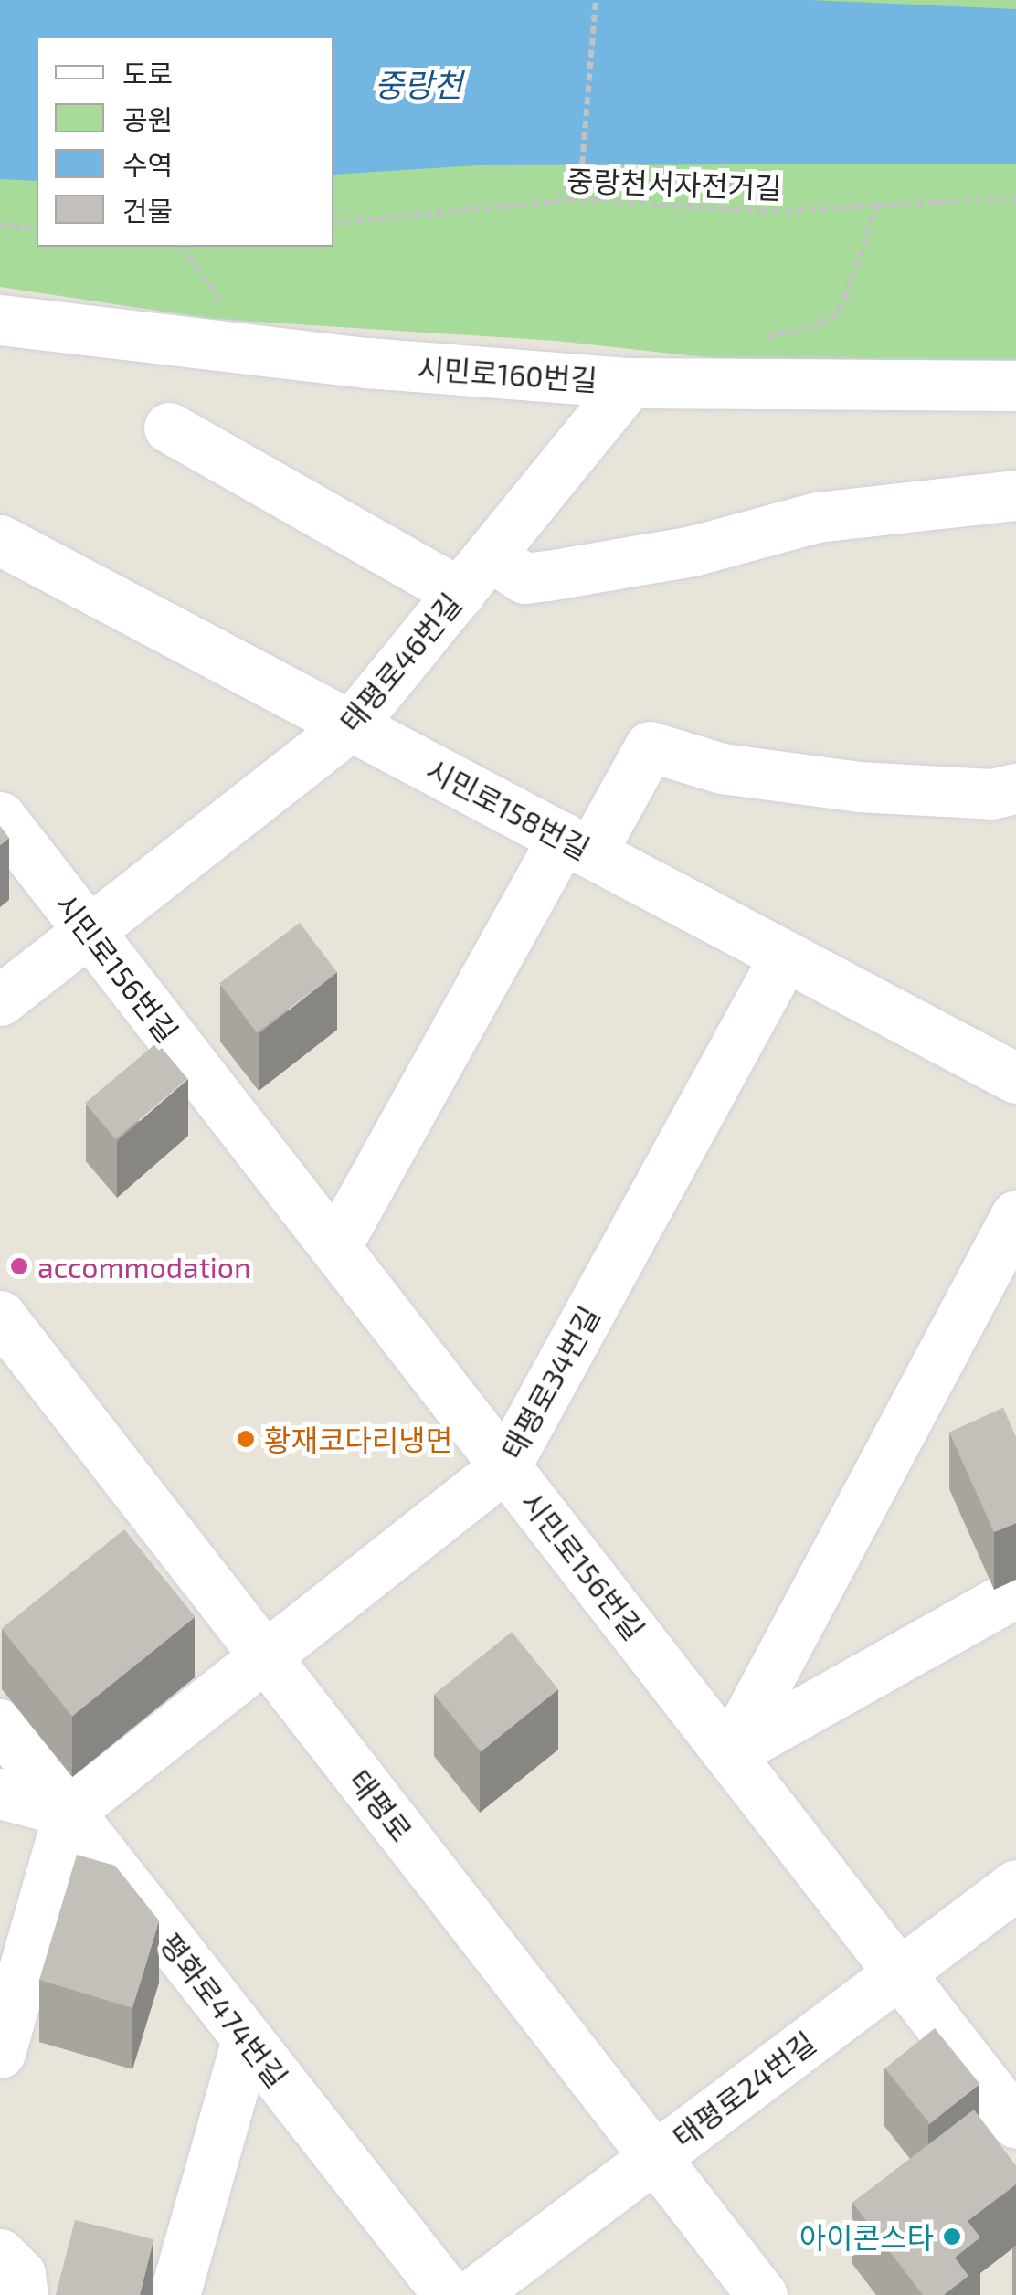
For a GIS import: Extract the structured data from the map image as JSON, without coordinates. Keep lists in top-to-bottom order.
{
  "streets": {
    "street": [
      "시민로160번길",
      "태평로46번길",
      "시민로158번길",
      "시민로156번길",
      "태평로34번길",
      "태평로",
      "평화로474번길",
      "태평로24번길"
    ],
    "path": ["중랑천서자전거길"]
  },
  "crossings": [
    ["시민로160번길", "태평로46번길"],
    ["태평로46번길", "시민로158번길"],
    ["태평로46번길", "시민로156번길"],
    ["시민로158번길", "태평로34번길"],
    ["시민로156번길", "태평로34번길"],
    ["시민로156번길", "태평로24번길"],
    ["태평로34번길", "태평로"],
    ["태평로34번길", "평화로474번길"],
    ["태평로", "태평로24번길"]
  ],
  "water": ["중랑천"],
  "places": ["accommodation", "황재코다리냉면", "아이콘스타"],
  "legend": [
    "도로",
    "공원",
    "수역",
    "건물"
  ]
}
